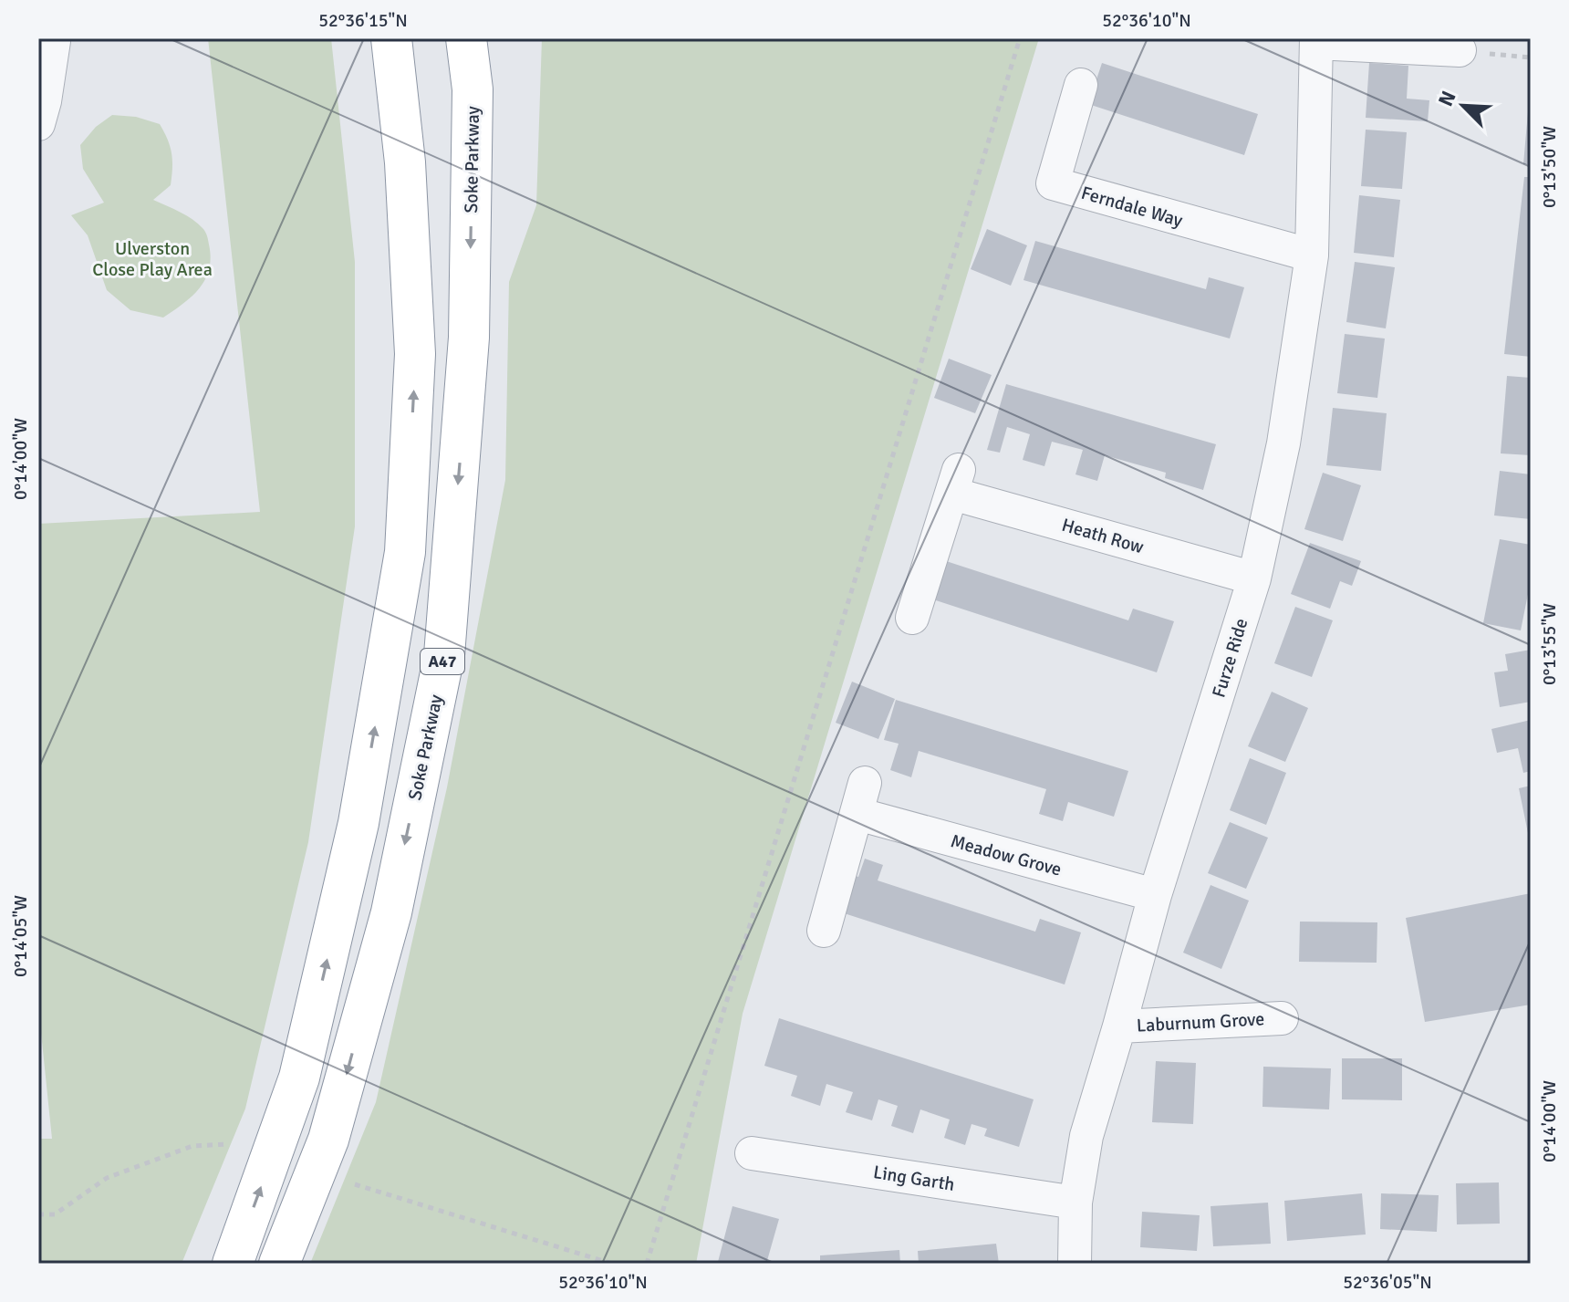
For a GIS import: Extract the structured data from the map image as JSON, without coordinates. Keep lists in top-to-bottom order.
{
  "streets": {
    "highway": ["Soke Parkway", "A47"],
    "street": [
      "Ferndale Way",
      "Heath Row",
      "Furze Ride",
      "Meadow Grove",
      "Laburnum Grove",
      "Ling Garth"
    ]
  },
  "crossings": [
    ["Ferndale Way", "Furze Ride"],
    ["Heath Row", "Furze Ride"],
    ["Furze Ride", "Meadow Grove"],
    ["Furze Ride", "Laburnum Grove"],
    ["Furze Ride", "Ling Garth"]
  ],
  "parks": ["Ulverston Close Play Area"],
  "north": "top left",
  "coordinates": [
    "52°36'15\"N",
    "52°36'10\"N",
    "0°13'50\"W",
    "0°14'00\"W",
    "0°13'55\"W",
    "0°14'05\"W",
    "52°36'05\"N"
  ]
}
